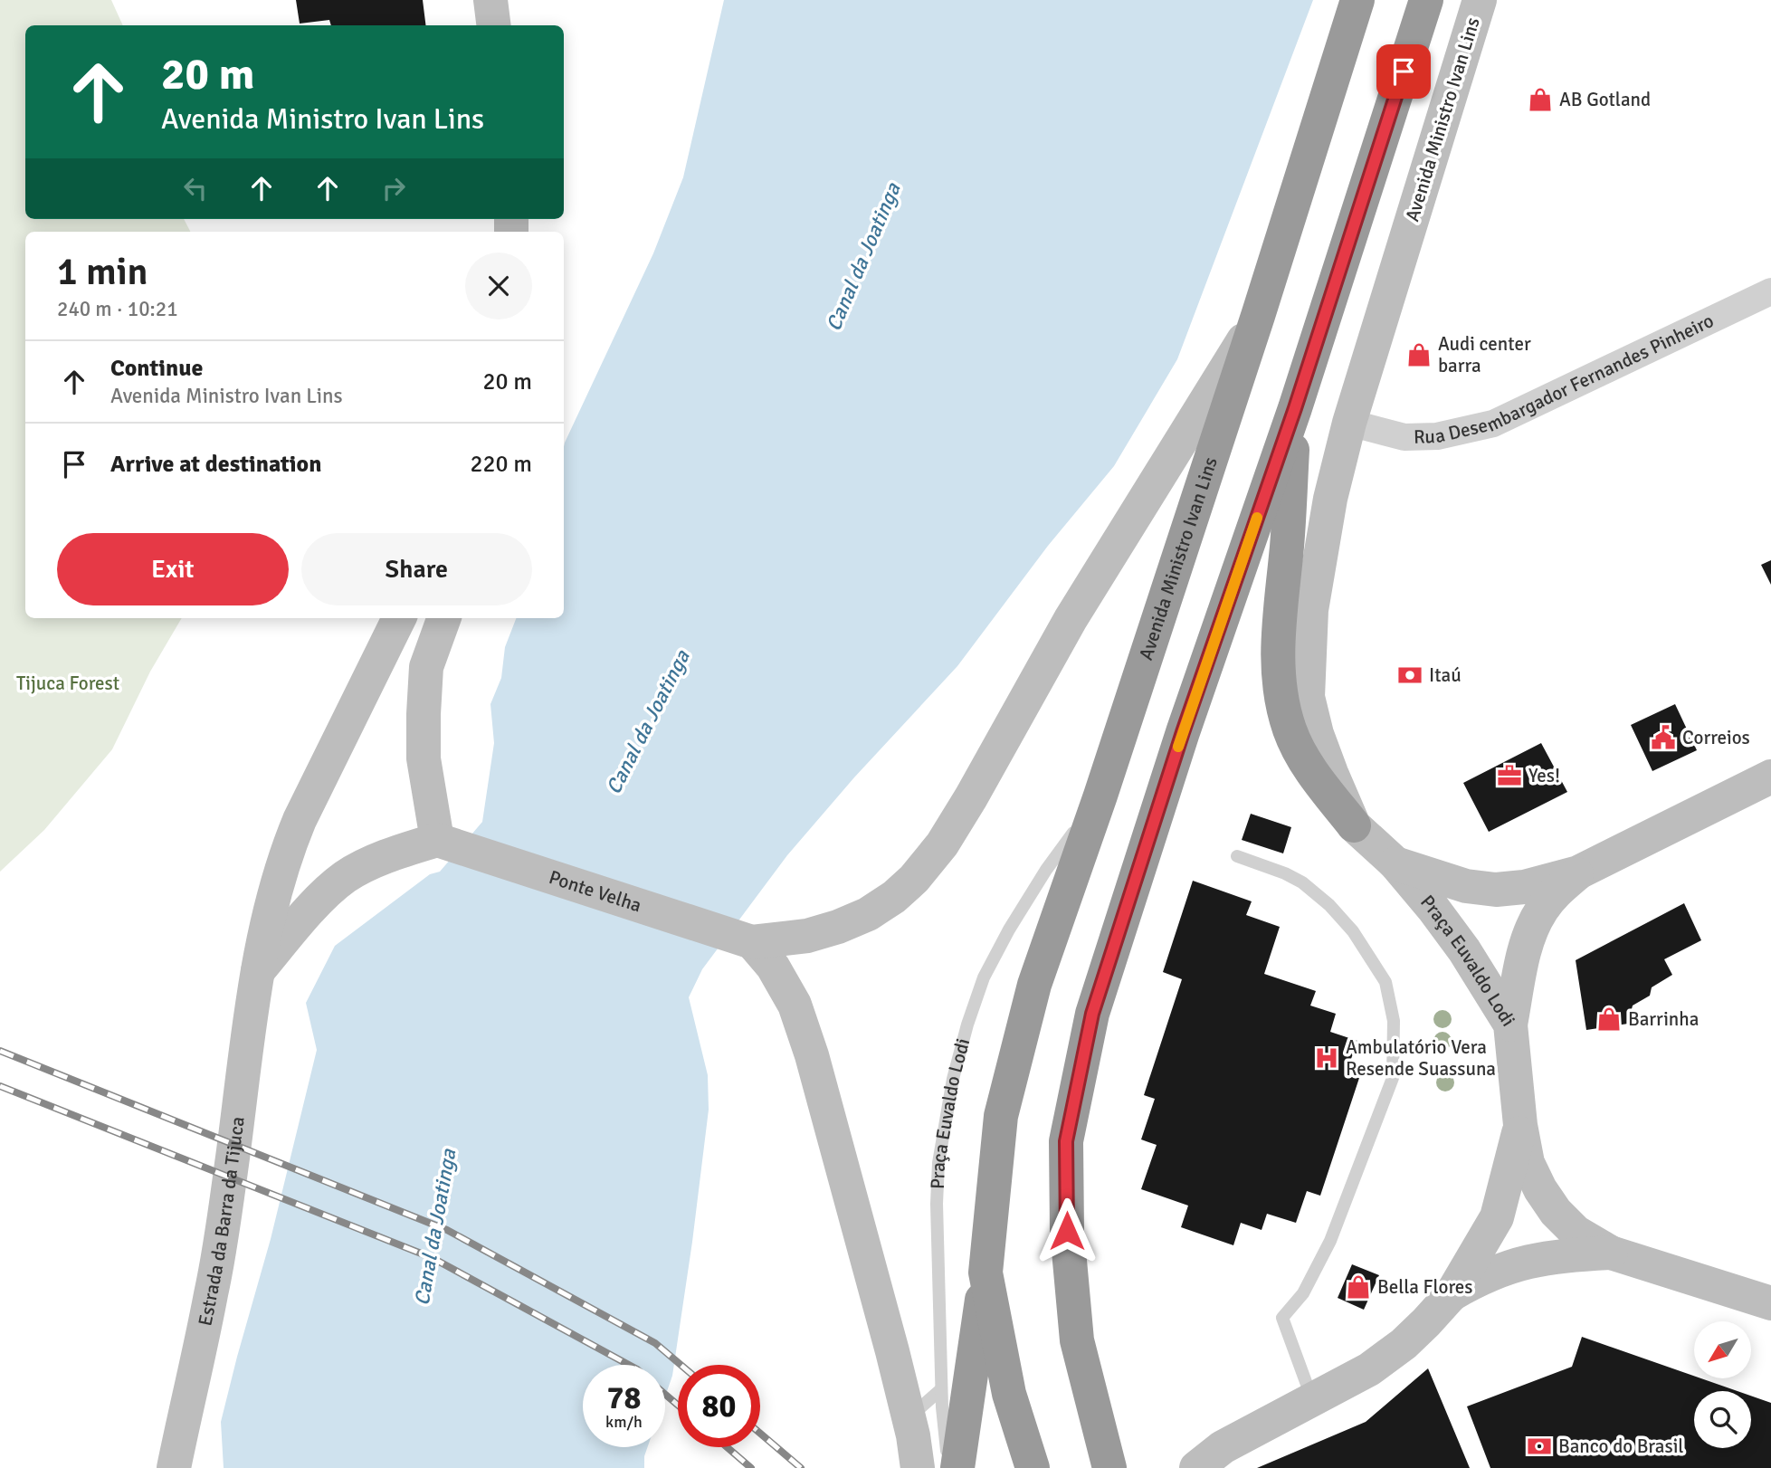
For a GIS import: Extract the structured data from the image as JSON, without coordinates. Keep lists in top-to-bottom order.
{
  "streets": {
    "highway": ["Avenida Ministro Ivan Lins"],
    "main road": ["Ponte Velha", "Praça Euvaldo Lodi", "Estrada da Barra da Tijuca"],
    "street": ["Rua Desembargador Fernandes Pinheiro"]
  },
  "crossings": [
    ["Avenida Ministro Ivan Lins", "Rua Desembargador Fernandes Pinheiro"],
    ["Avenida Ministro Ivan Lins", "Praça Euvaldo Lodi"]
  ],
  "water": ["Canal da Joatinga"],
  "parks": ["Tijuca Forest"],
  "places": {
    "shop": [
      "AB Gotland",
      "Audi center barra",
      "Barrinha",
      "Bella Flores"
    ],
    "bank": ["Itaú", "Banco do Brasil"],
    "public building": ["Correios"],
    "office": ["Yes!"],
    "hospital": ["Ambulatório Vera Resende Suassuna"]
  },
  "north": "bottom left",
  "page": {
    "turn": ["20 m", "Avenida Ministro Ivan Lins"],
    "heading": ["1 min", "240 m · 10:21"],
    "list": [
      {
        "name": "Continue",
        "note": "Avenida Ministro Ivan Lins",
        "value": "20 m"
      },
      {
        "name": "Arrive at destination",
        "value": "220 m"
      }
    ],
    "buttons": ["Exit", "Share"],
    "speed": "78 km/h",
    "limit": "80"
  }
}
